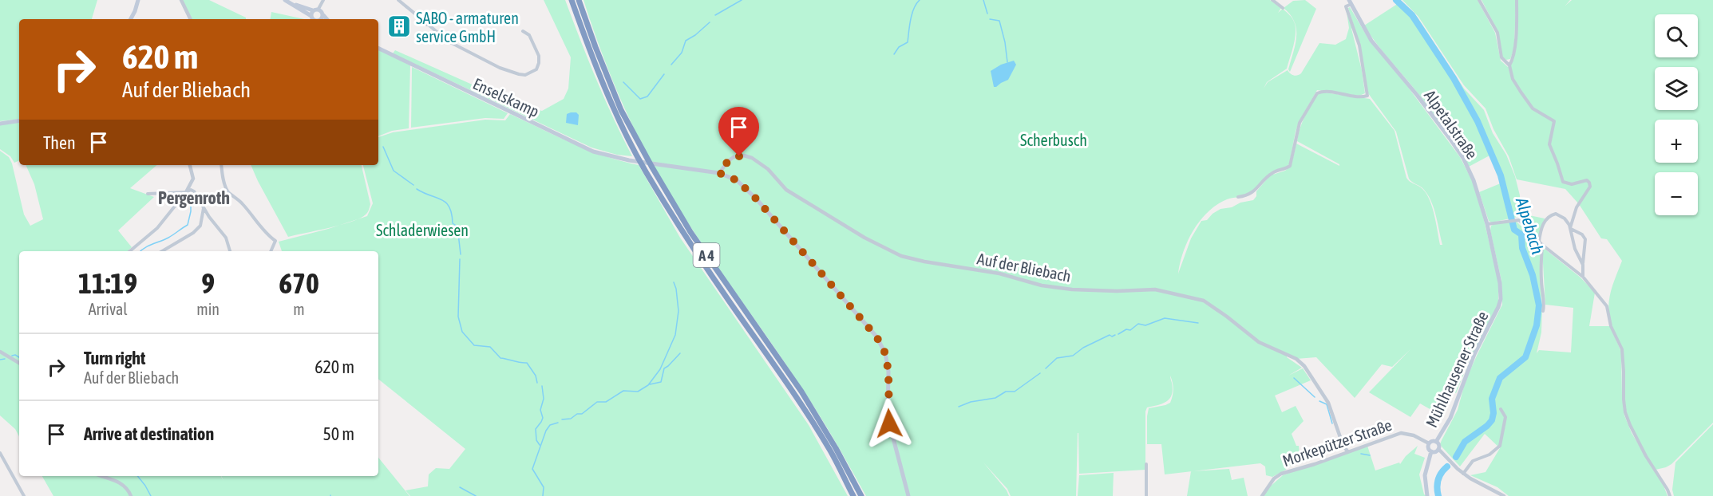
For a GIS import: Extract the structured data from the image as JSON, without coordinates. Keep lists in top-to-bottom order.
{
  "streets": {
    "highway": ["A 4"],
    "main road": ["Enselskamp", "Alpetalstraße", "Mühlhausener Straße"],
    "street": ["Auf der Bliebach", "Morkepützer Straße"]
  },
  "crossings": [
    ["Enselskamp", "Auf der Bliebach"],
    ["Alpetalstraße", "Mühlhausener Straße"],
    ["Auf der Bliebach", "Morkepützer Straße"],
    ["Mühlhausener Straße", "Morkepützer Straße"]
  ],
  "districts": ["Pergenroth"],
  "water": ["Alpebach"],
  "parks": ["Scherbusch", "Schladerwiesen"],
  "places": {
    "building": ["SABO - armaturen service GmbH"]
  },
  "page": {
    "map_buttons": ["+", "−"],
    "turn": ["620 m", "Auf der Bliebach"],
    "then": "Then",
    "eta": [
      "11:19",
      "Arrival",
      "9",
      "min",
      "670",
      "m"
    ],
    "list": [
      {
        "name": "Turn right",
        "note": "Auf der Bliebach",
        "value": "620 m"
      },
      {
        "name": "Arrive at destination",
        "value": "50 m"
      }
    ]
  }
}
